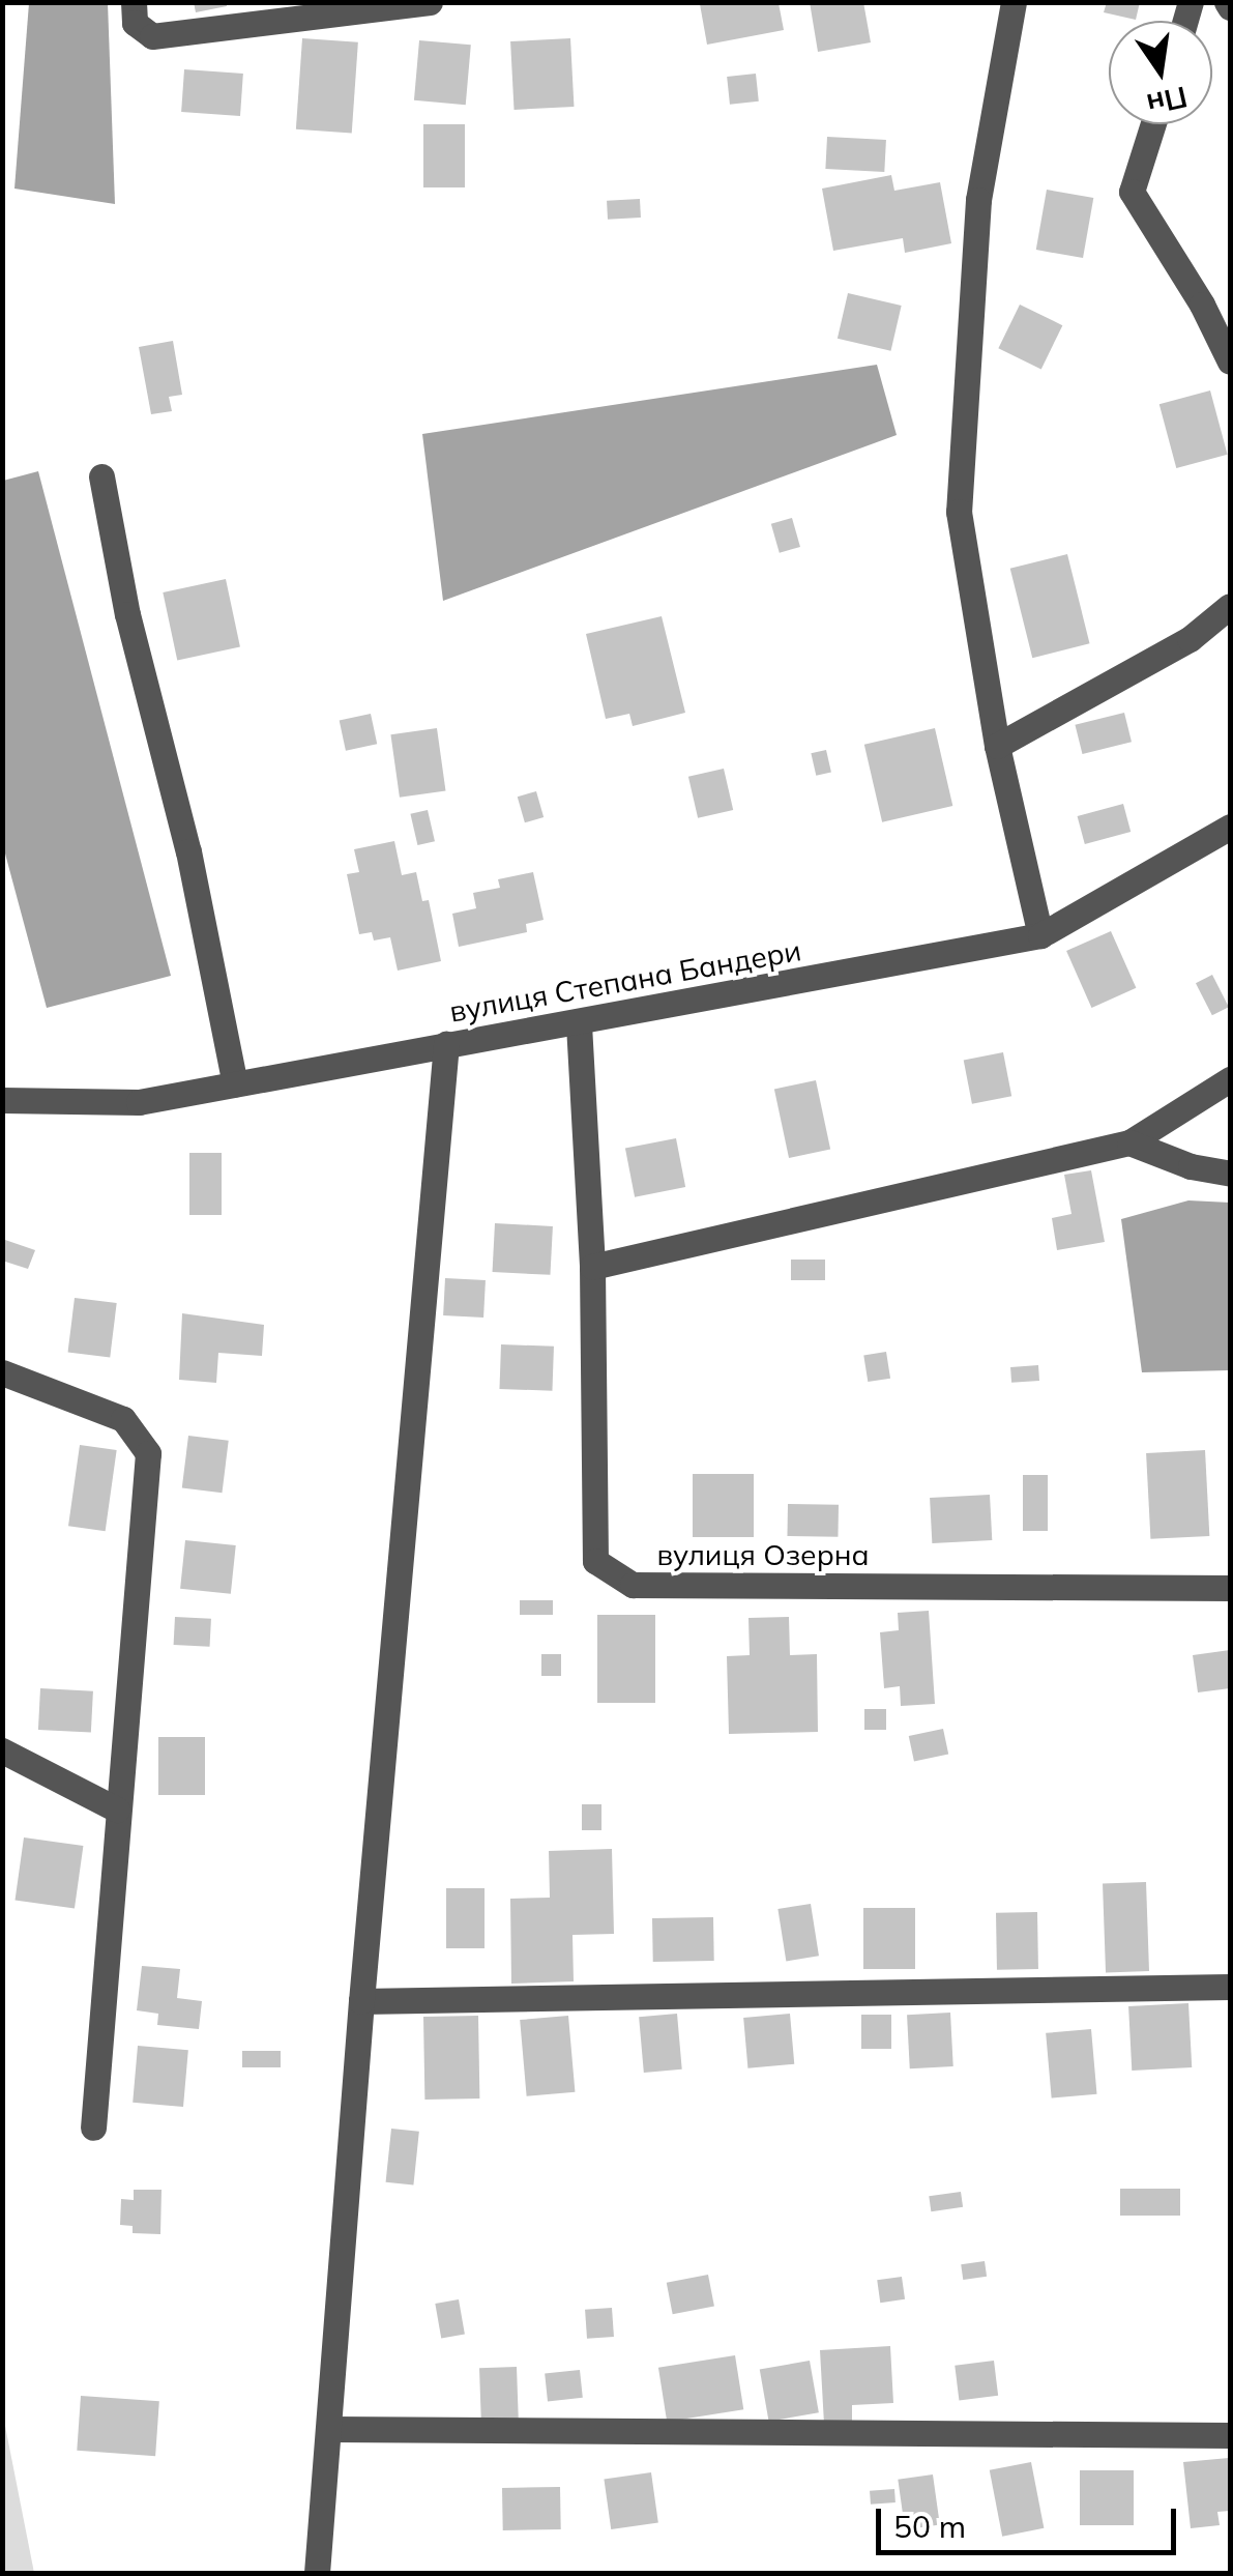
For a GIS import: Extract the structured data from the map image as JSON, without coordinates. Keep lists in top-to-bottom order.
{
  "streets": {
    "street": ["вулиця Степана Бандери", "вулиця Озерна"]
  },
  "crossings": [
    ["вулиця Степана Бандери", "вулиця Озерна"]
  ],
  "scale_bar": "50 m",
  "north": "bottom"
}
